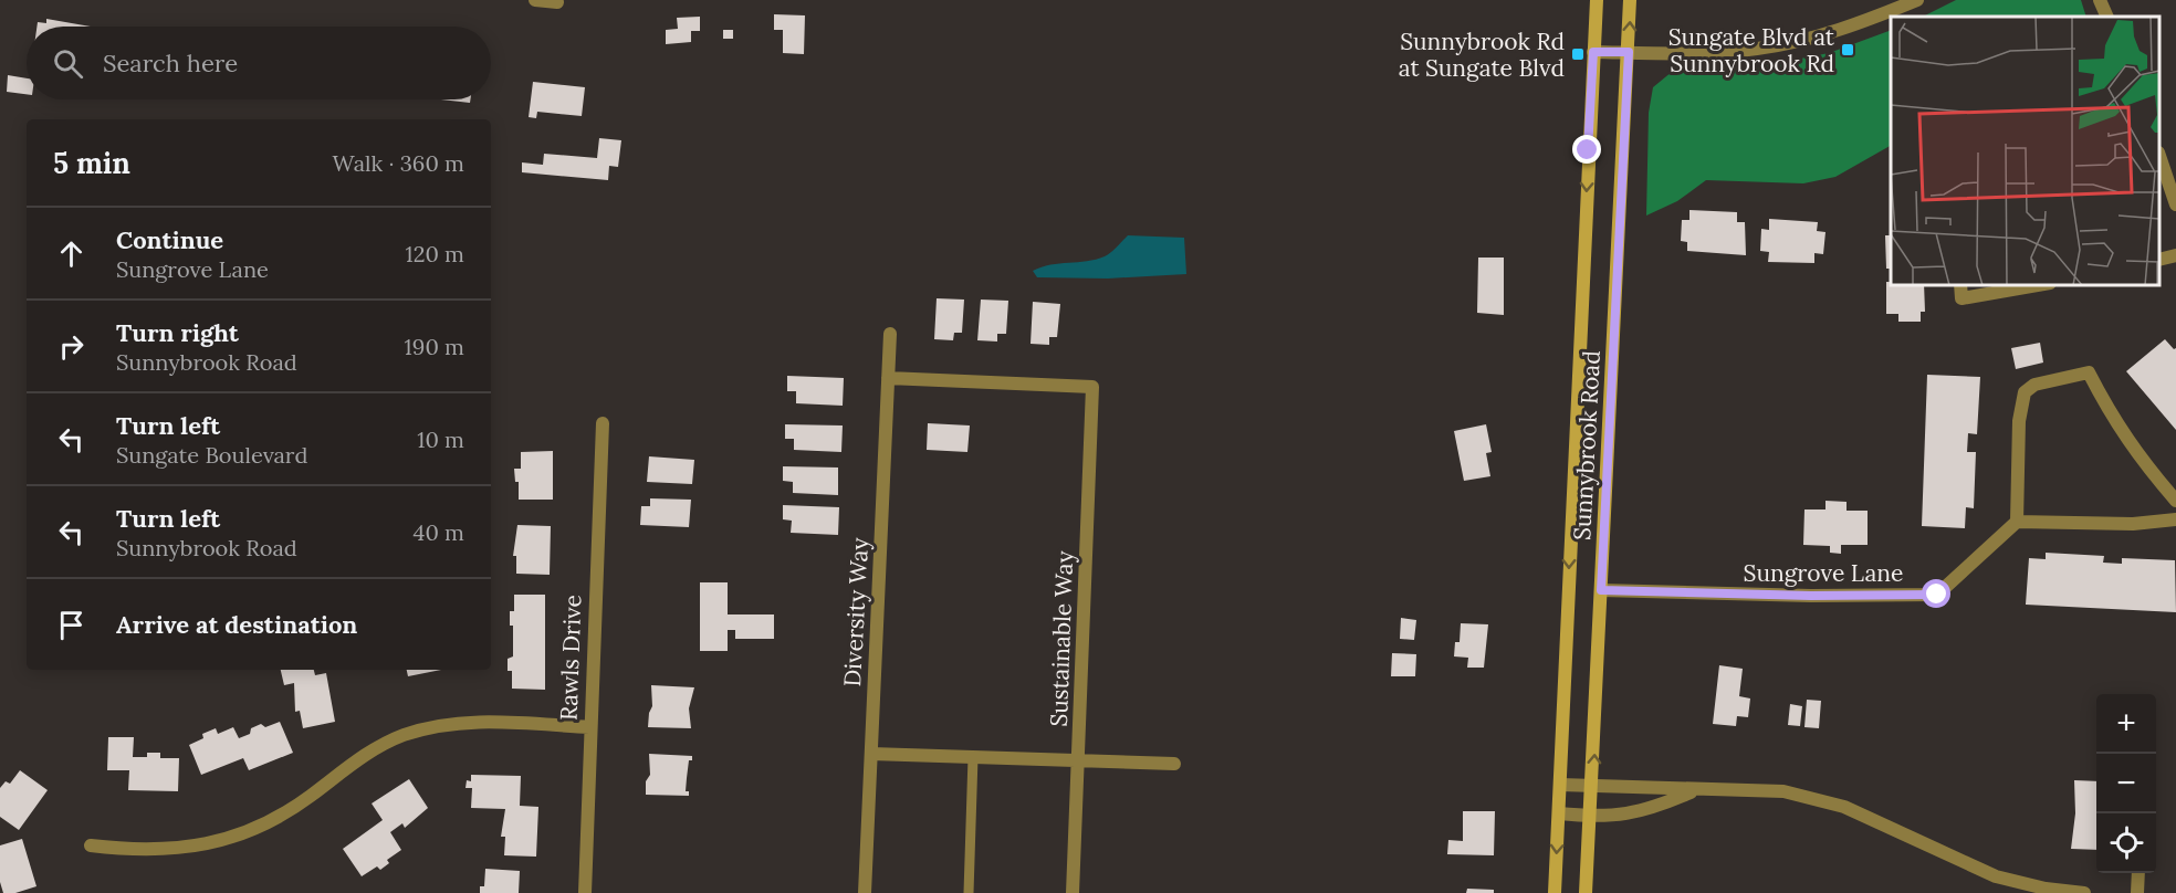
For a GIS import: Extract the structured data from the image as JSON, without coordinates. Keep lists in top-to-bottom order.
{
  "streets": {
    "main road": ["Sunnybrook Road"],
    "street": [
      "Sungrove Lane",
      "Diversity Way",
      "Sustainable Way",
      "Rawls Drive"
    ]
  },
  "crossings": [
    ["Sunnybrook Road", "Sungrove Lane"],
    ["Diversity Way", "Sustainable Way"]
  ],
  "places": {
    "transit": ["Sungate Blvd at Sunnybrook Rd", "Sunnybrook Rd at Sungate Blvd"]
  },
  "page": {
    "search": "Search here",
    "heading": ["5 min", "Walk · 360 m"],
    "list": [
      ["Continue", "Sungrove Lane", "120 m"],
      ["Turn right", "Sunnybrook Road", "190 m"],
      ["Turn left", "Sungate Boulevard", "10 m"],
      ["Turn left", "Sunnybrook Road", "40 m"],
      "Arrive at destination"
    ],
    "map_buttons": ["+", "−"]
  }
}
